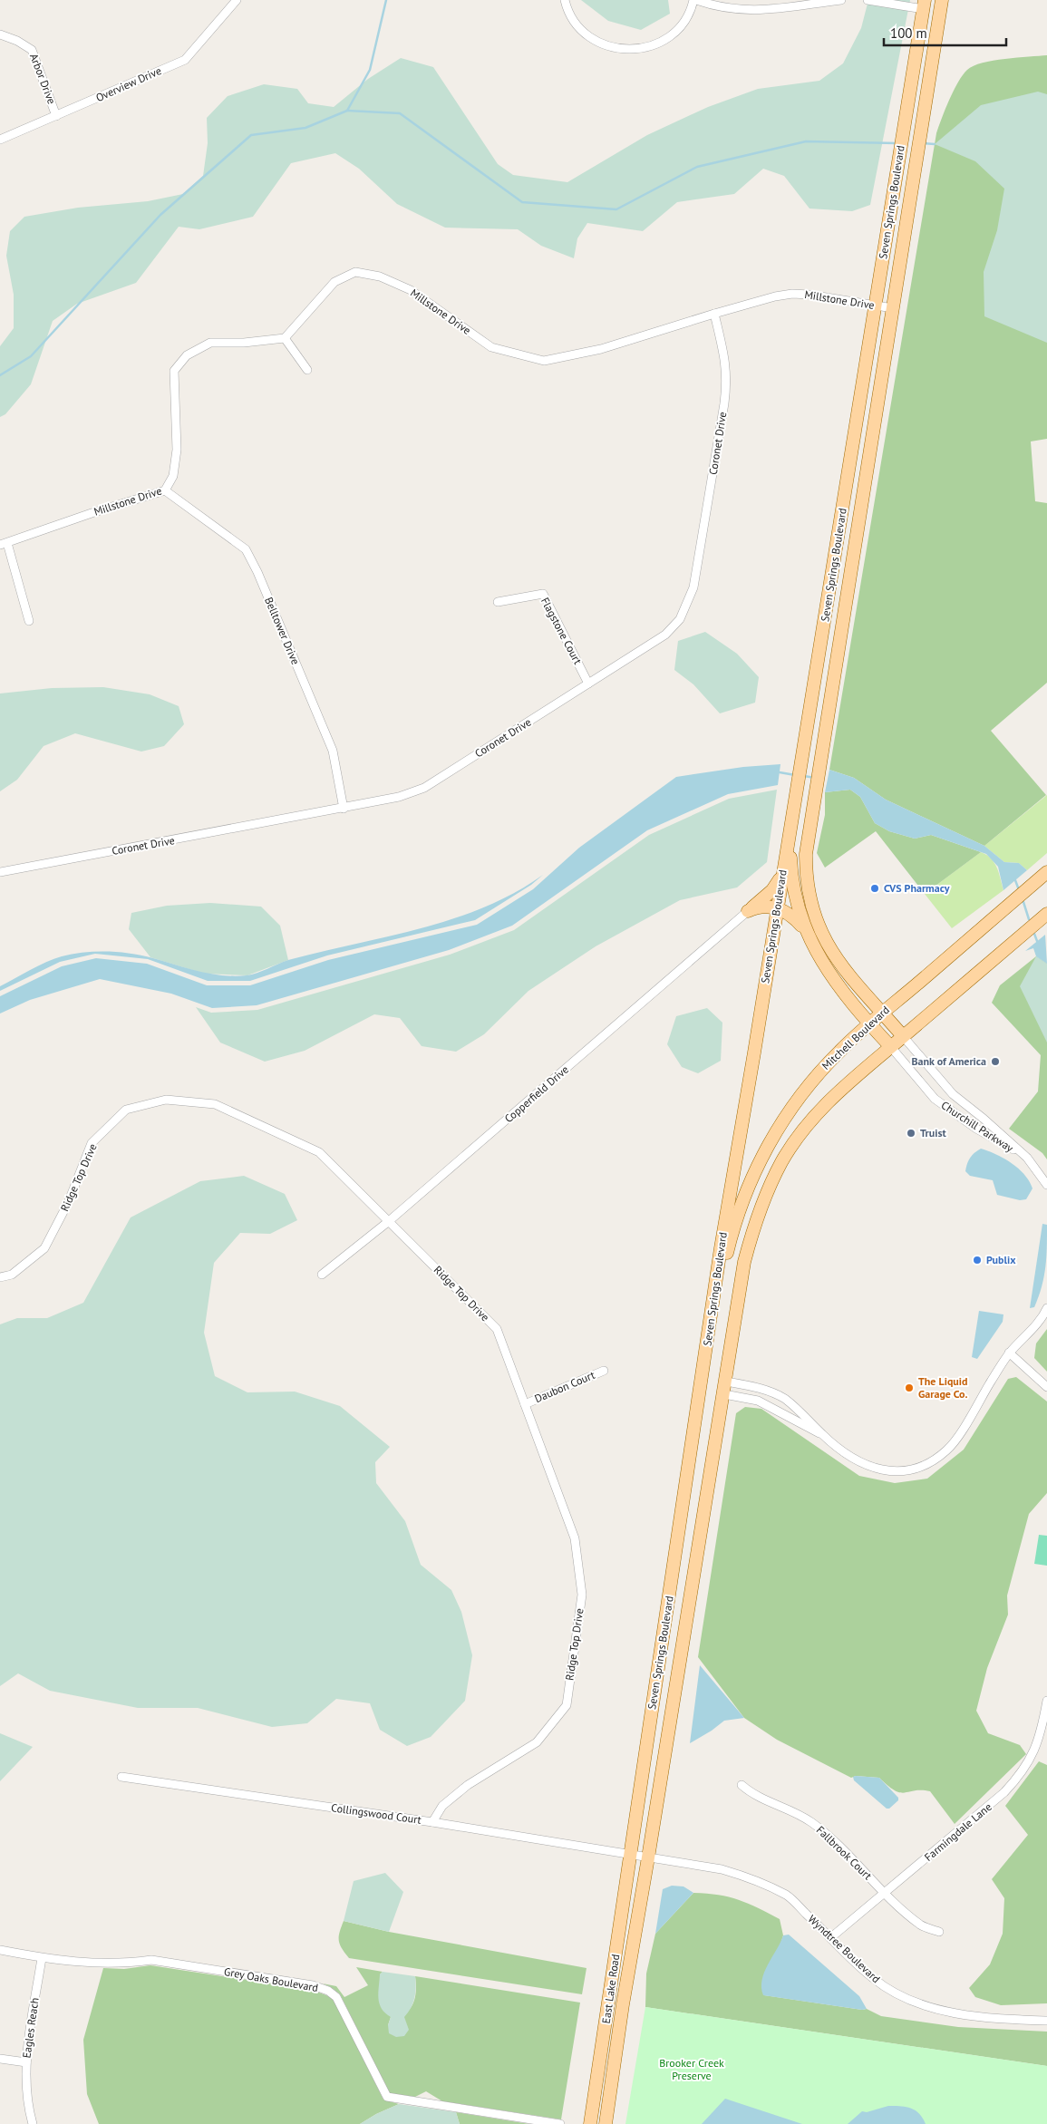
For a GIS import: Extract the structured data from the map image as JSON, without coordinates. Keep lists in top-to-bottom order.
{
  "streets": {
    "main road": [
      "Seven Springs Boulevard",
      "Mitchell Boulevard",
      "Churchill Parkway",
      "East Lake Road"
    ],
    "street": [
      "Arbor Drive",
      "Overview Drive",
      "Millstone Drive",
      "Coronet Drive",
      "Belltower Drive",
      "Flagstone Court",
      "Copperfield Drive",
      "Ridge Top Drive",
      "Daubon Court",
      "Collingswood Court",
      "Farmingdale Lane",
      "Fallbrook Court",
      "Wyndtree Boulevard",
      "Grey Oaks Boulevard",
      "Eagles Reach"
    ]
  },
  "crossings": [
    ["Arbor Drive", "Overview Drive"],
    ["Seven Springs Boulevard", "Millstone Drive"],
    ["Seven Springs Boulevard", "Mitchell Boulevard"],
    ["Seven Springs Boulevard", "Churchill Parkway"],
    ["Seven Springs Boulevard", "Collingswood Court"],
    ["Seven Springs Boulevard", "Wyndtree Boulevard"],
    ["Seven Springs Boulevard", "East Lake Road"],
    ["Millstone Drive", "Coronet Drive"],
    ["Millstone Drive", "Belltower Drive"],
    ["Coronet Drive", "Belltower Drive"],
    ["Coronet Drive", "Flagstone Court"],
    ["Mitchell Boulevard", "Churchill Parkway"],
    ["Copperfield Drive", "Ridge Top Drive"],
    ["Ridge Top Drive", "Daubon Court"],
    ["Ridge Top Drive", "Collingswood Court"],
    ["Collingswood Court", "Wyndtree Boulevard"],
    ["Collingswood Court", "East Lake Road"],
    ["Farmingdale Lane", "Fallbrook Court"],
    ["Farmingdale Lane", "Wyndtree Boulevard"],
    ["Wyndtree Boulevard", "East Lake Road"],
    ["Grey Oaks Boulevard", "Eagles Reach"]
  ],
  "parks": ["Brooker Creek Preserve"],
  "places": [
    "CVS Pharmacy",
    "Bank of America",
    "Truist",
    "Publix",
    "The Liquid Garage Co."
  ],
  "scale_bar": "100 m"
}
